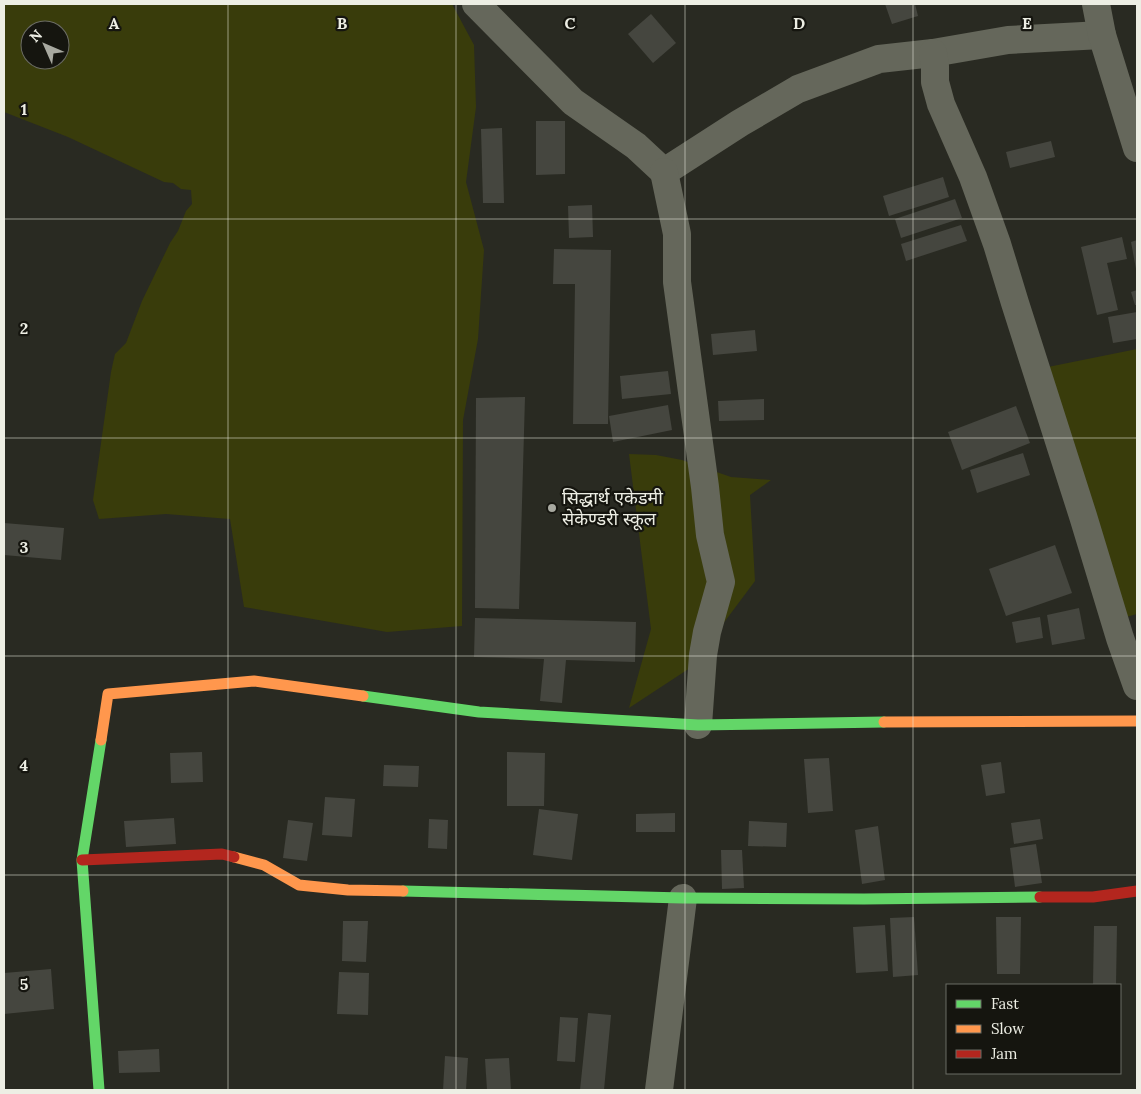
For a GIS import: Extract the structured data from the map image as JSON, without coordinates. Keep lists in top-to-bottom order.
{
  "places": ["सिद्धार्थ एकेडमी सेकेण्डरी स्कूल"],
  "legend": ["Fast", "Slow", "Jam"],
  "north": "top left",
  "grid": {
    "columns": [
      "A",
      "B",
      "C",
      "D",
      "E"
    ],
    "rows": [
      "1",
      "2",
      "3",
      "4",
      "5"
    ]
  }
}
